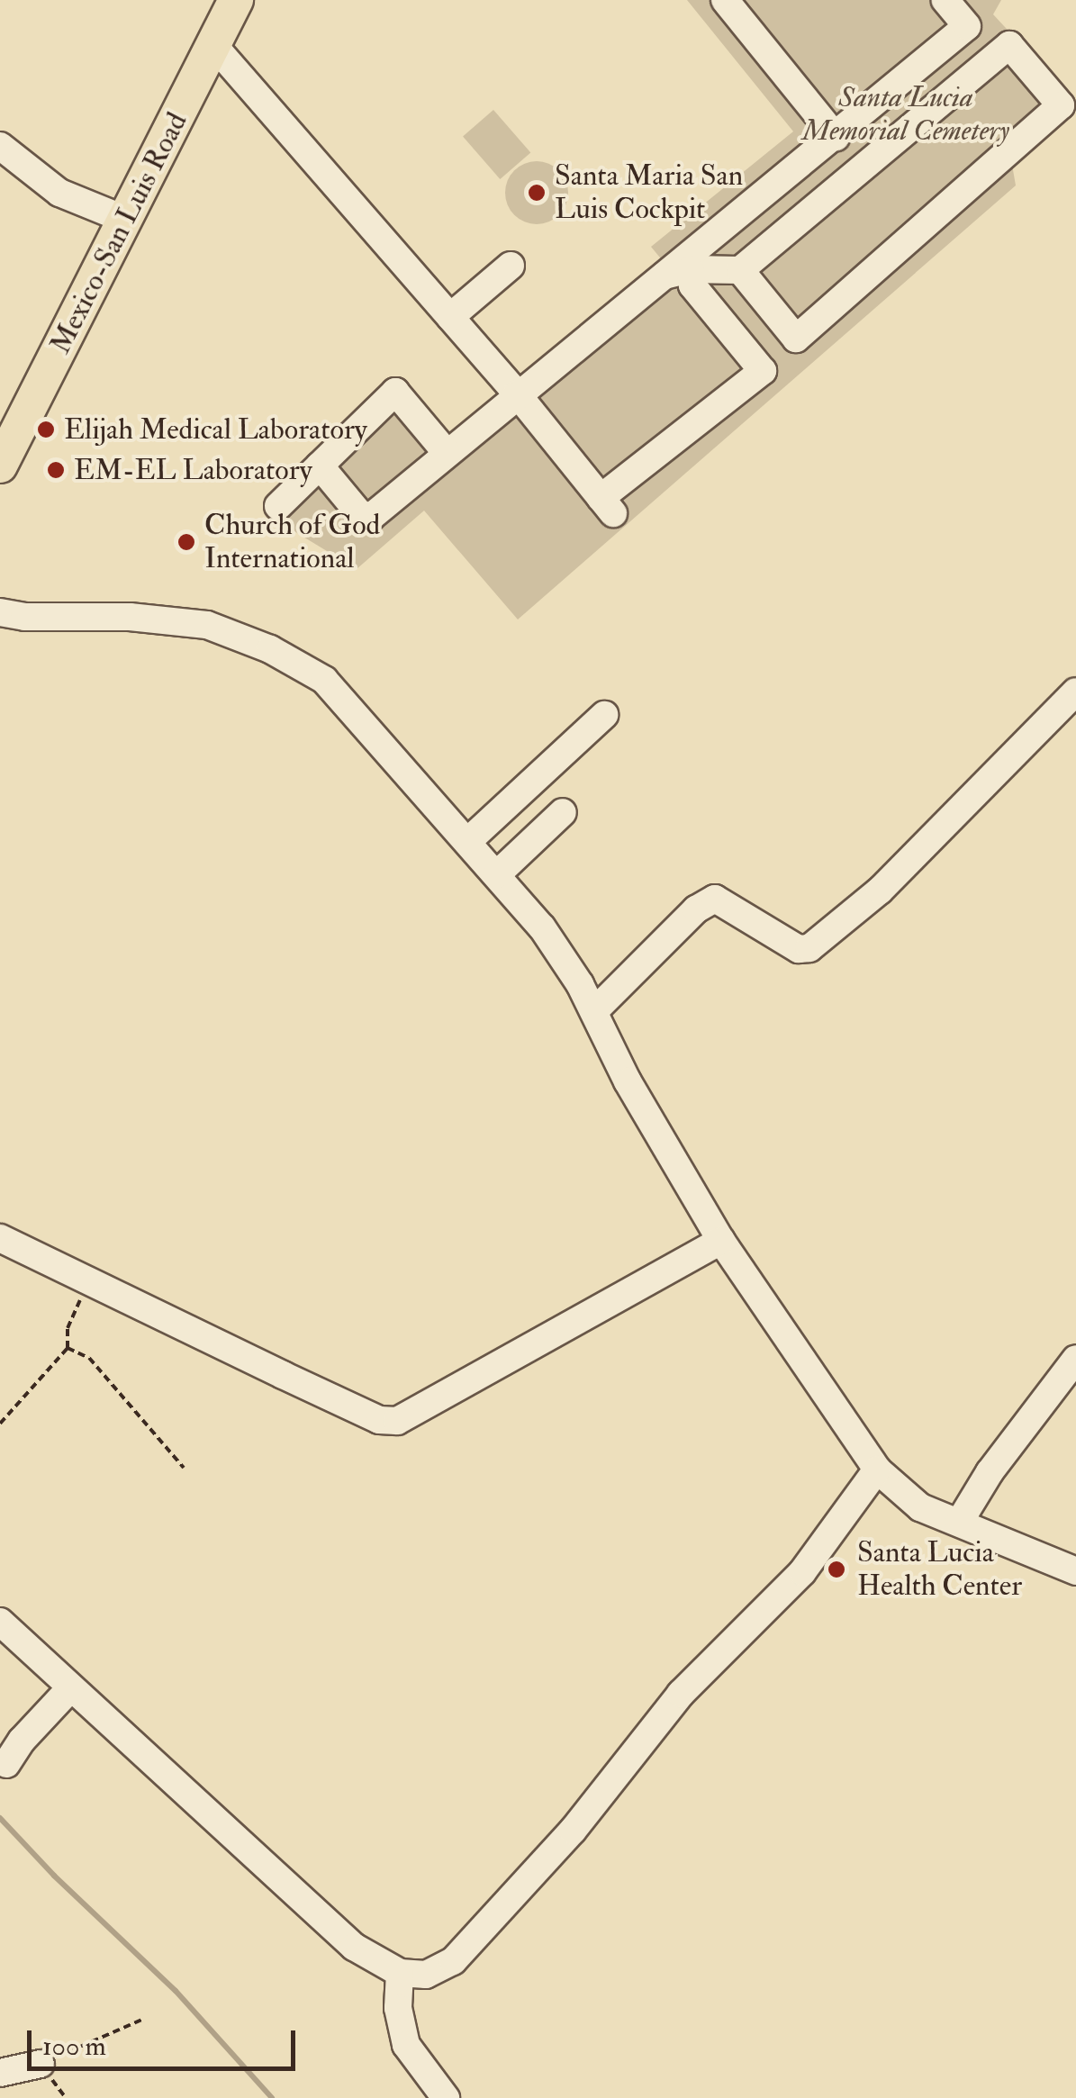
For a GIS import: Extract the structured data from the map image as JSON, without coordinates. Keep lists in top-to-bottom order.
{
  "streets": {
    "main road": ["Mexico-San Luis Road"]
  },
  "parks": ["Santa Lucia Memorial Cemetery"],
  "places": [
    "Santa Maria San Luis Cockpit",
    "Elijah Medical Laboratory",
    "EM-EL Laboratory",
    "Church of God International",
    "Santa Lucia Health Center"
  ],
  "scale_bar": "100 m"
}
